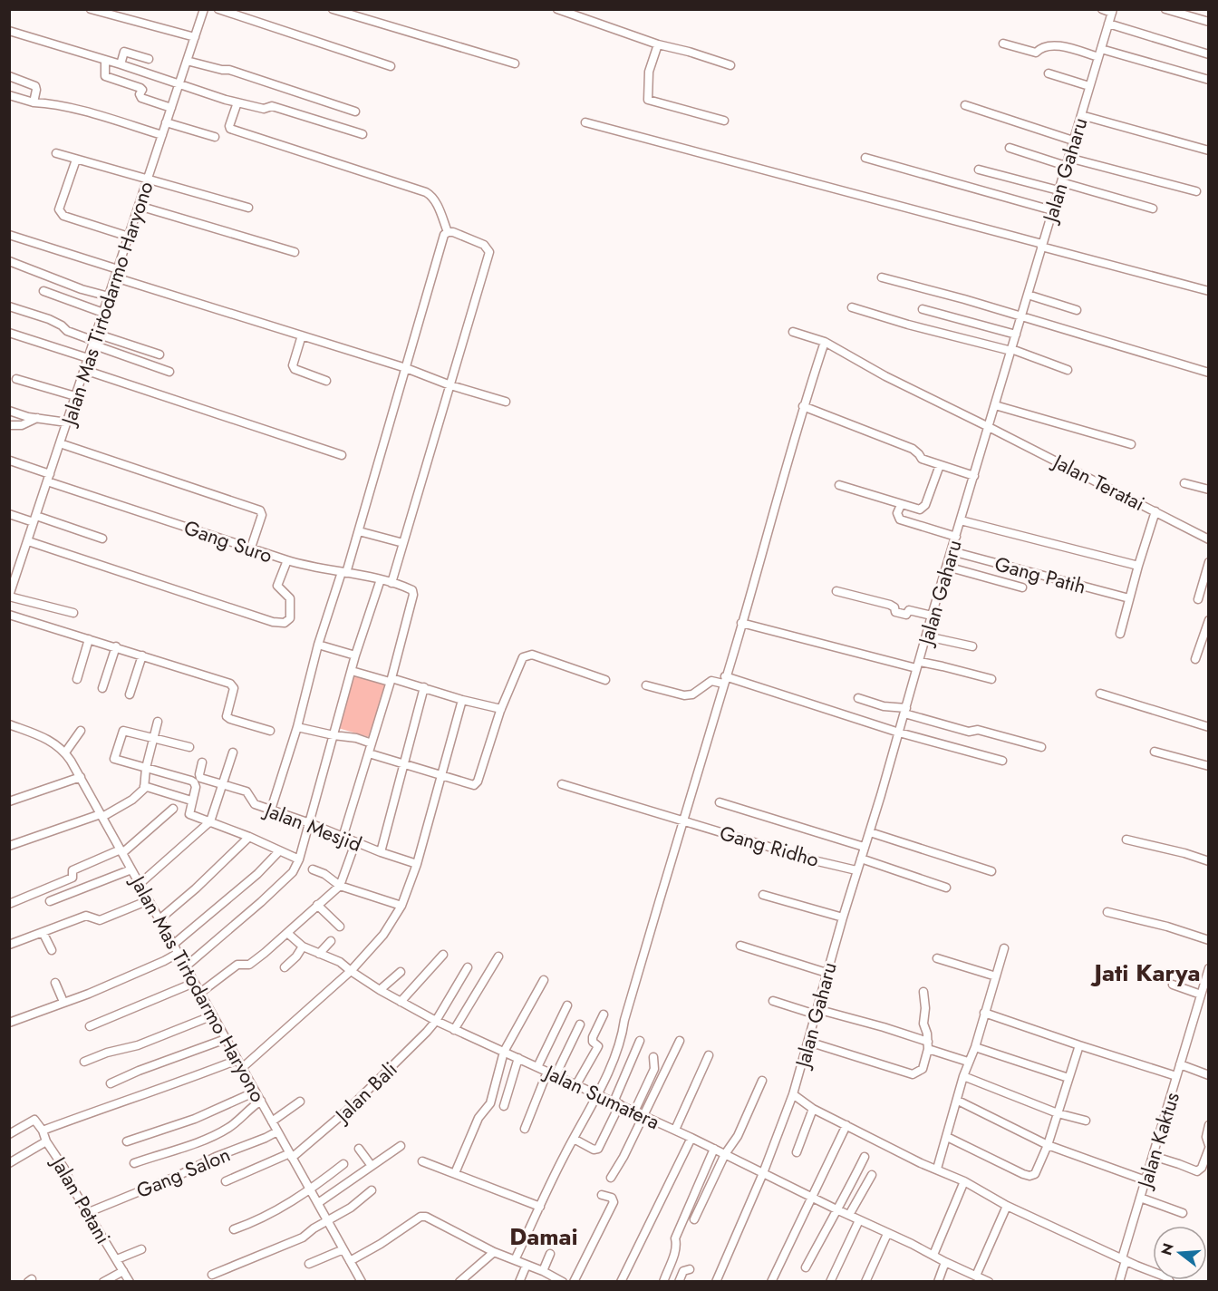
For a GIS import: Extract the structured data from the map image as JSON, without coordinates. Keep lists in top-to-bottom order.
{
  "streets": {
    "street": [
      "Jalan Gaharu",
      "Jalan Mas Tirtodarmo Haryono",
      "Jalan Teratai",
      "Gang Suro",
      "Gang Patih",
      "Jalan Mesjid",
      "Gang Ridho",
      "Jalan Bali",
      "Jalan Sumatera",
      "Jalan Kaktus",
      "Gang Salon",
      "Jalan Petani"
    ]
  },
  "crossings": [
    ["Jalan Gaharu", "Jalan Teratai"],
    ["Jalan Gaharu", "Gang Patih"],
    ["Jalan Gaharu", "Gang Ridho"],
    ["Jalan Gaharu", "Jalan Sumatera"],
    ["Jalan Mas Tirtodarmo Haryono", "Gang Suro"],
    ["Jalan Mas Tirtodarmo Haryono", "Jalan Bali"],
    ["Jalan Mas Tirtodarmo Haryono", "Gang Salon"],
    ["Jalan Bali", "Jalan Sumatera"],
    ["Gang Salon", "Jalan Petani"]
  ],
  "districts": ["Jati Karya", "Damai"],
  "north": "left"
}
